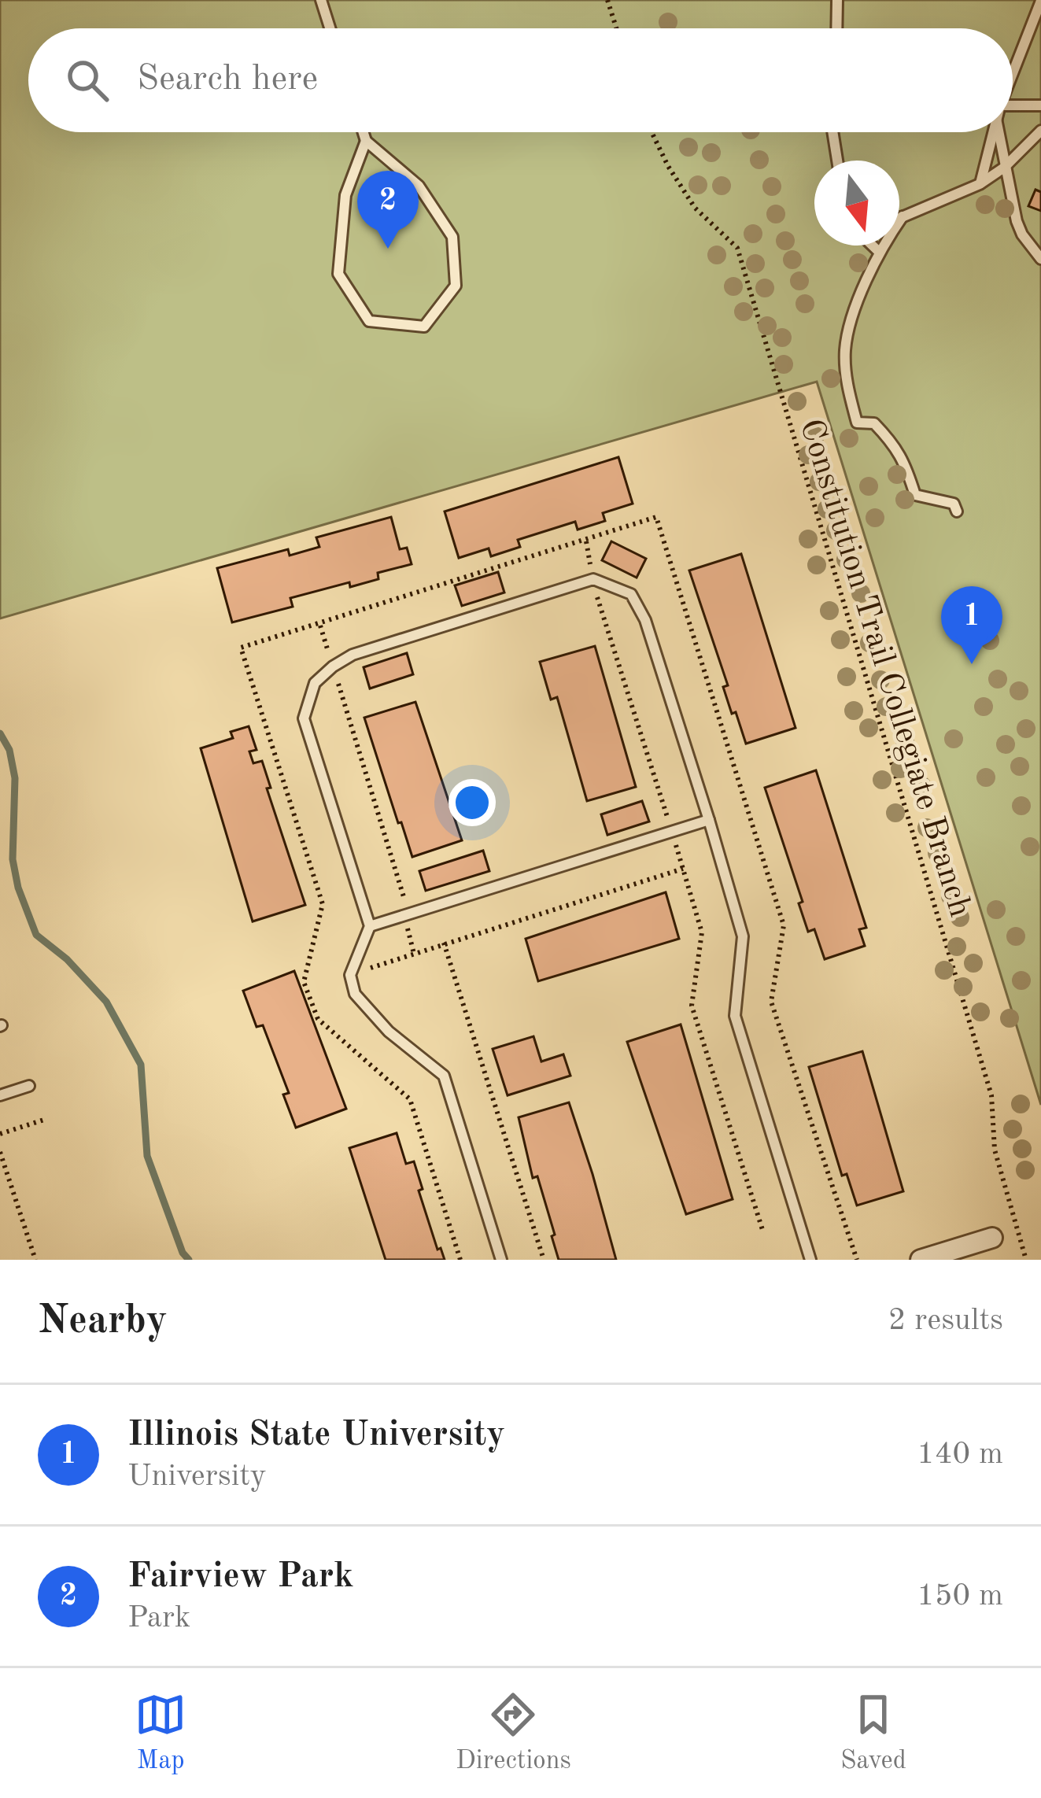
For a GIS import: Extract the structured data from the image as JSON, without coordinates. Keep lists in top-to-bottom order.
{
  "streets": {
    "path": ["Constitution Trail Collegiate Branch"]
  },
  "north": "bottom",
  "page": {
    "search": "Search here",
    "pins": ["2", "1"],
    "heading": ["Nearby", "2 results"],
    "list": [
      {
        "mark": "1",
        "name": "Illinois State University",
        "note": "University",
        "value": "140 m"
      },
      {
        "mark": "2",
        "name": "Fairview Park",
        "note": "Park",
        "value": "150 m"
      }
    ],
    "nav": ["Map", "Directions", "Saved"]
  }
}
